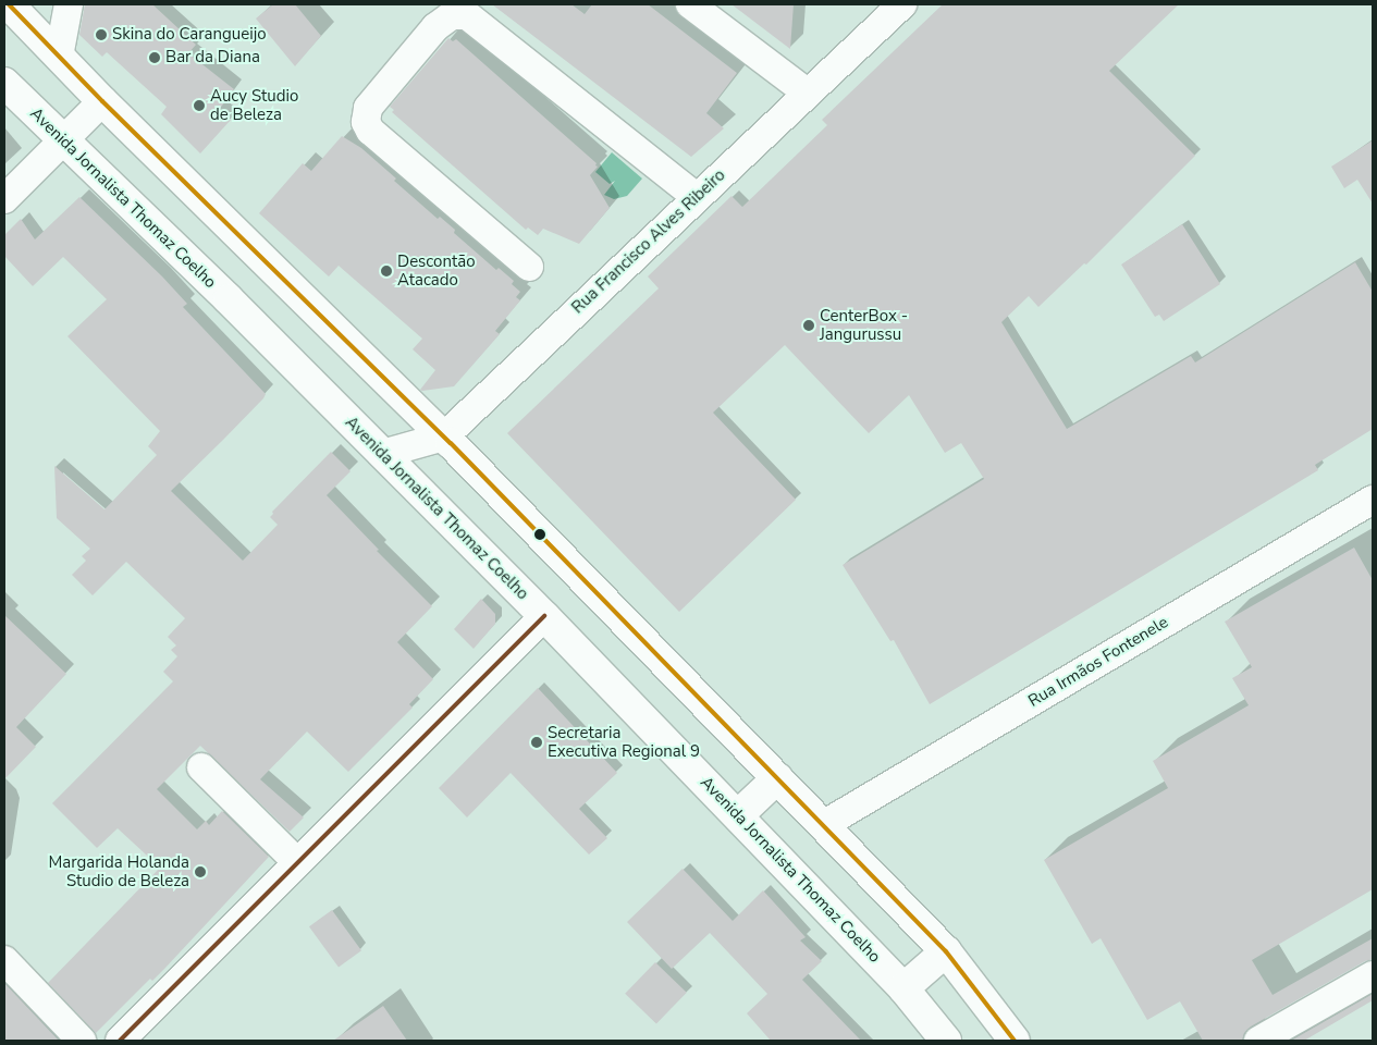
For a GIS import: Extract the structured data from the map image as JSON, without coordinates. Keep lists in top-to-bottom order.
{
  "streets": {
    "main road": ["Avenida Jornalista Thomaz Coelho"],
    "street": ["Rua Francisco Alves Ribeiro", "Rua Irmãos Fontenele"]
  },
  "crossings": [
    ["Avenida Jornalista Thomaz Coelho", "Rua Francisco Alves Ribeiro"]
  ],
  "places": [
    "Skina do Carangueijo",
    "Bar da Diana",
    "Aucy Studio de Beleza",
    "Descontão Atacado",
    "CenterBox - Jangurussu",
    "Secretaria Executiva Regional 9",
    "Margarida Holanda Studio de Beleza"
  ]
}
